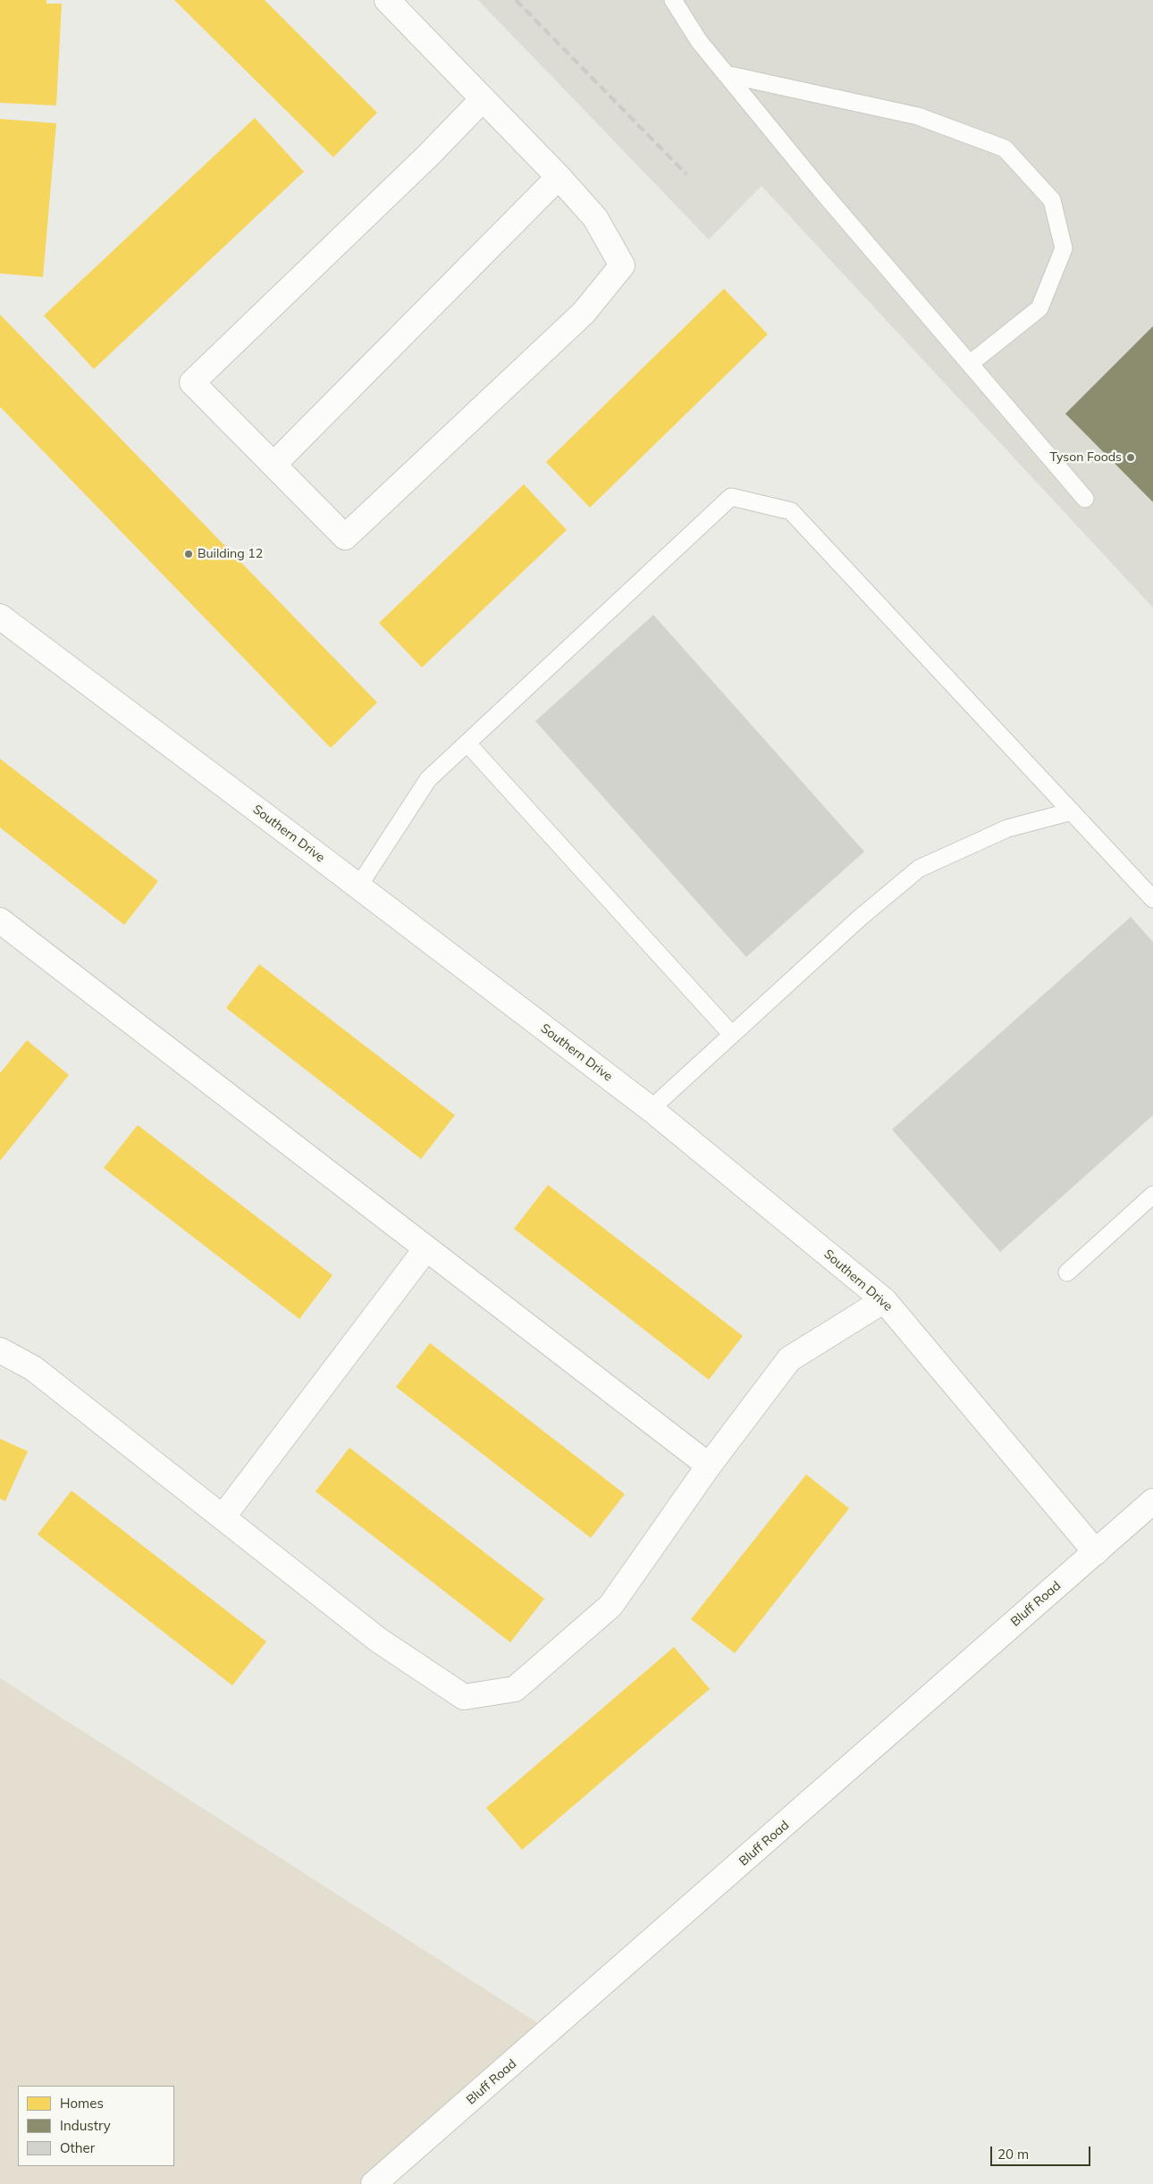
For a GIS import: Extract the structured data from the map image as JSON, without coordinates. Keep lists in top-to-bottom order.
{
  "streets": {
    "street": ["Southern Drive", "Bluff Road"]
  },
  "crossings": [
    ["Southern Drive", "Bluff Road"]
  ],
  "places": ["Tyson Foods", "Building 12"],
  "legend": ["Homes", "Industry", "Other"],
  "scale_bar": "20 m"
}
